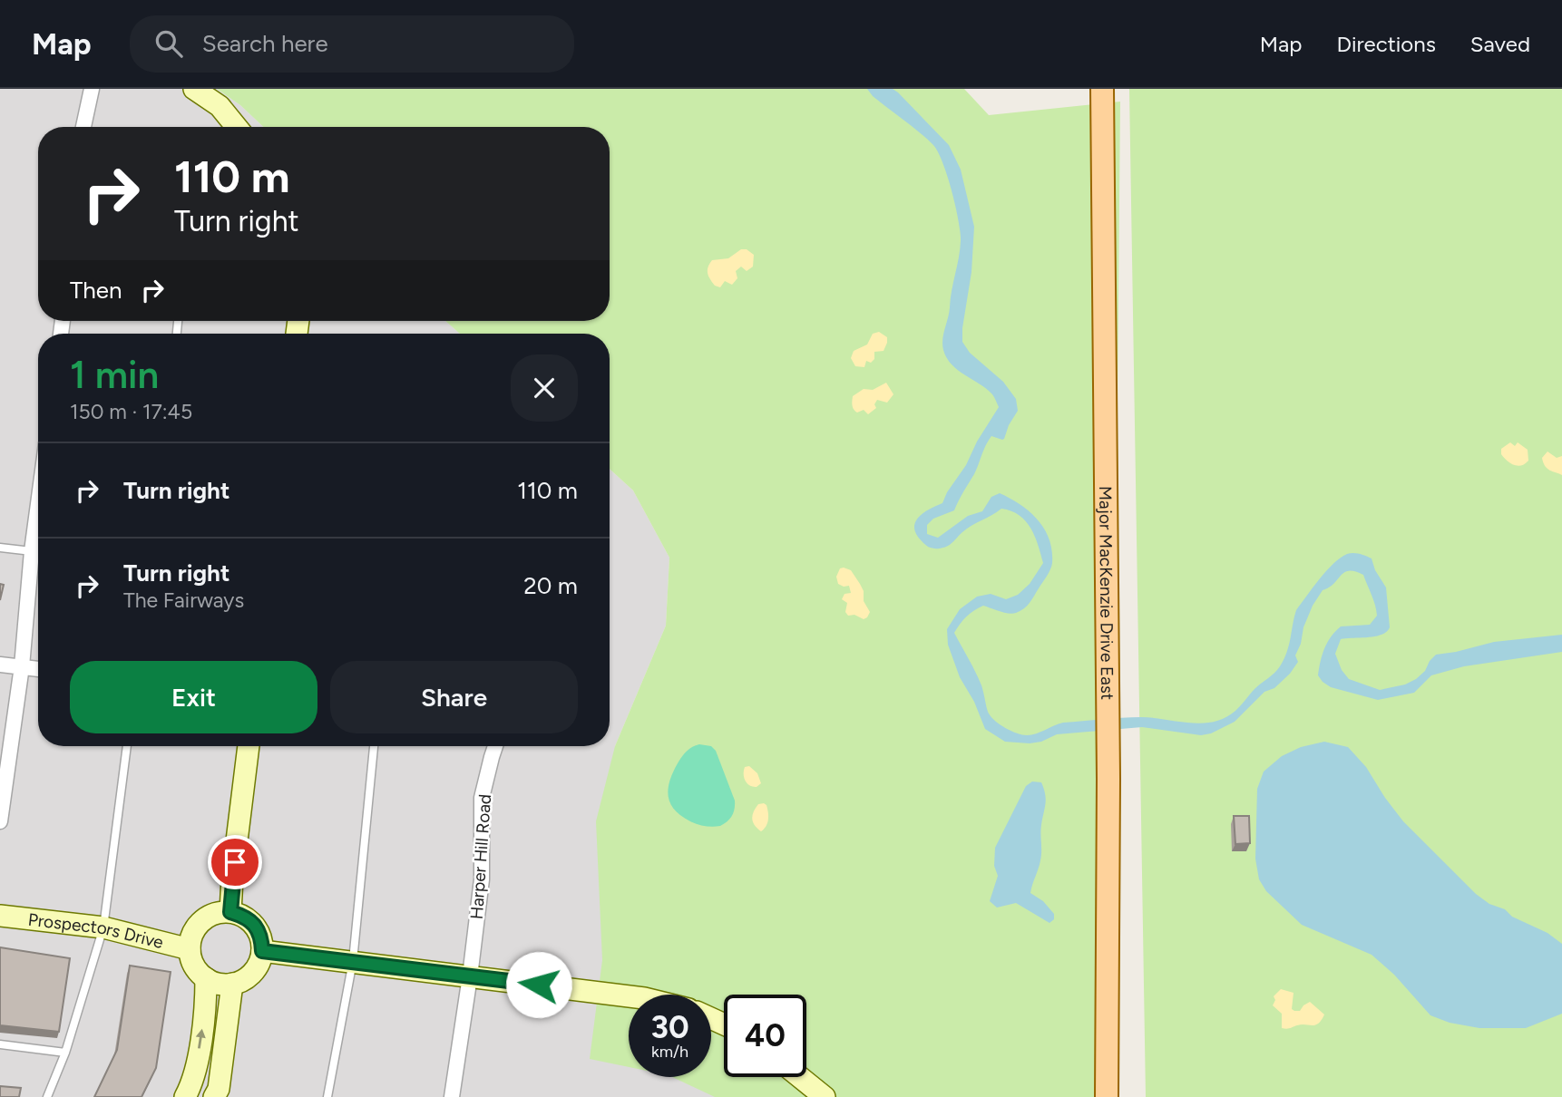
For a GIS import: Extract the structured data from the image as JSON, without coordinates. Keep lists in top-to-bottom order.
{
  "streets": {
    "main road": ["Major MacKenzie Drive East"],
    "street": ["Harper Hill Road", "Prospectors Drive"]
  },
  "page": {
    "header": "Map",
    "search": "Search here",
    "nav": ["Map", "Directions", "Saved"],
    "turn": ["110 m", "Turn right"],
    "then": "Then",
    "heading": ["1 min", "150 m · 17:45"],
    "list": [
      {
        "name": "Turn right",
        "value": "110 m"
      },
      {
        "name": "Turn right",
        "note": "The Fairways",
        "value": "20 m"
      }
    ],
    "buttons": ["Exit", "Share"],
    "speed": "30 km/h",
    "limit": "40"
  }
}
